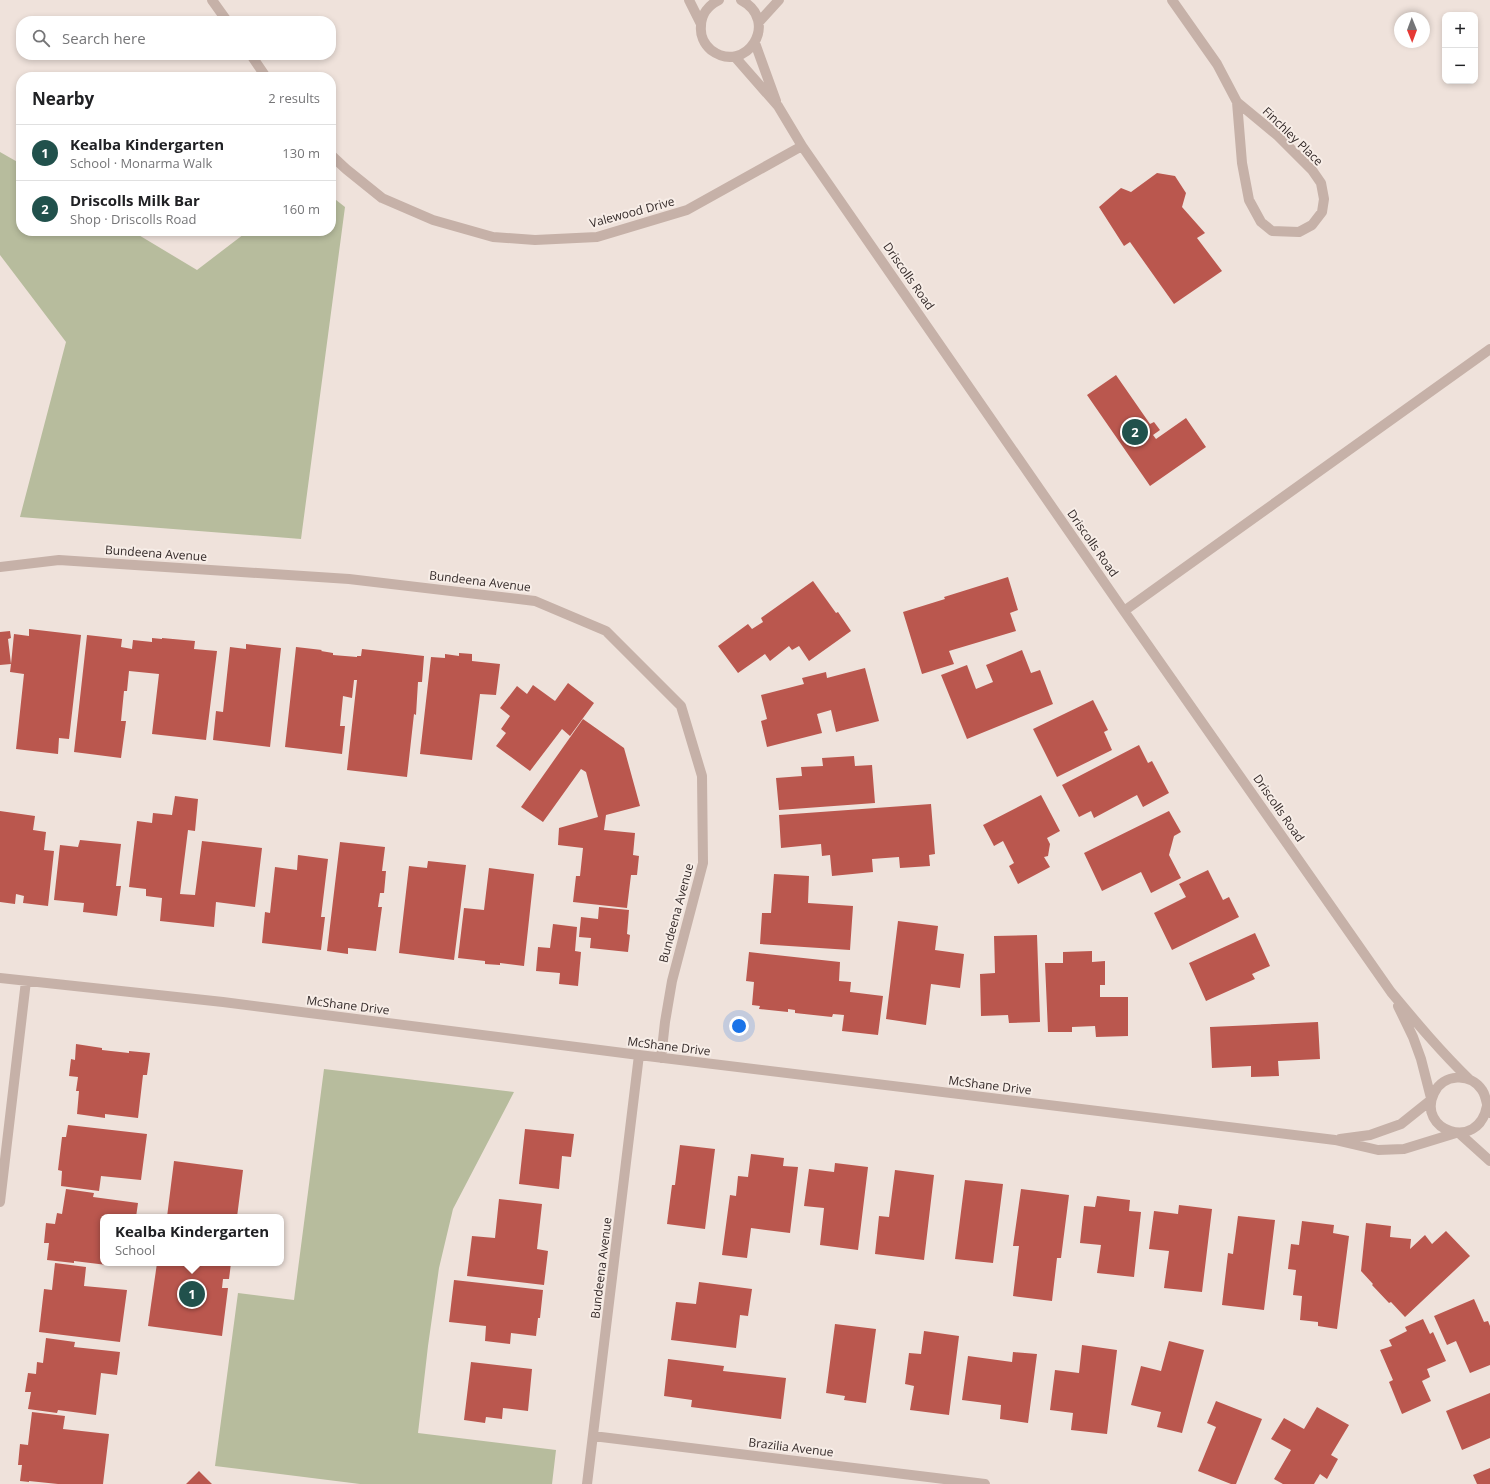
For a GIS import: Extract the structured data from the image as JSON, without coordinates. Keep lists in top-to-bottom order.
{
  "streets": {
    "street": [
      "Finchley Place",
      "Valewood Drive",
      "Driscolls Road",
      "Bundeena Avenue",
      "McShane Drive",
      "Brazilia Avenue"
    ]
  },
  "crossings": [
    ["Valewood Drive", "Driscolls Road"],
    ["Driscolls Road", "McShane Drive"],
    ["Bundeena Avenue", "McShane Drive"],
    ["Bundeena Avenue", "Brazilia Avenue"]
  ],
  "north": "bottom",
  "page": {
    "map_buttons": ["+", "−"],
    "search": "Search here",
    "heading": ["Nearby", "2 results"],
    "list": [
      {
        "mark": "1",
        "name": "Kealba Kindergarten",
        "note": "School · Monarma Walk",
        "value": "130 m"
      },
      {
        "mark": "2",
        "name": "Driscolls Milk Bar",
        "note": "Shop · Driscolls Road",
        "value": "160 m"
      }
    ],
    "pins": ["2", "1"],
    "popup": ["Kealba Kindergarten", "School"]
  }
}
